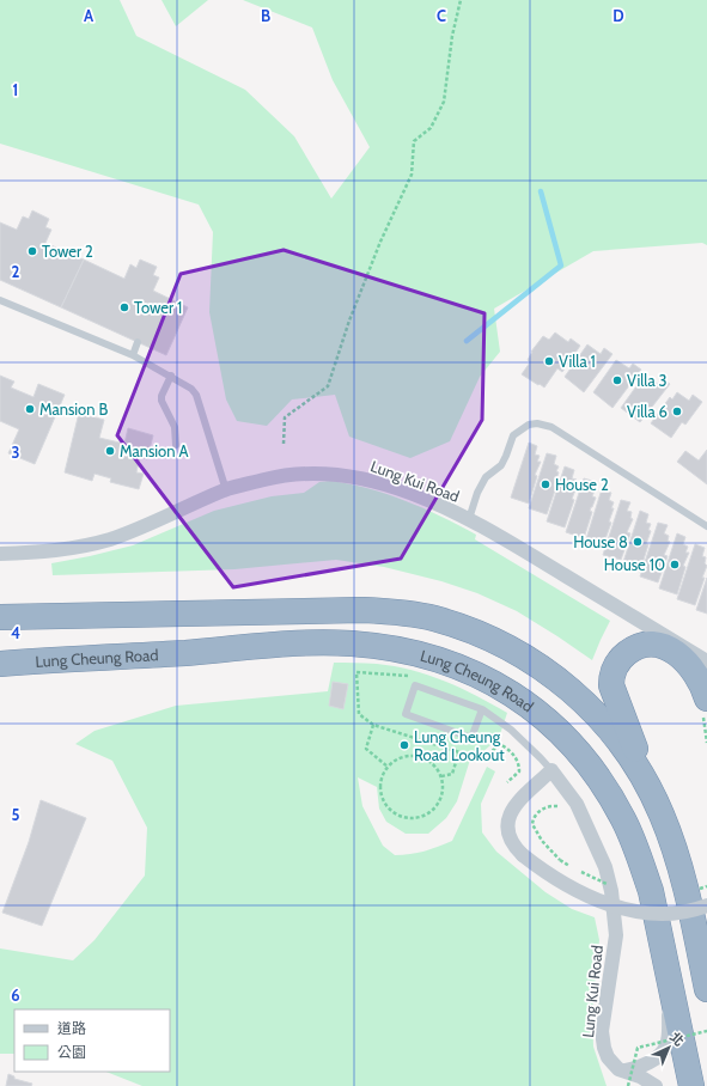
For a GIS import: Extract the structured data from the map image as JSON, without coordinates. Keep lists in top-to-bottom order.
{
  "streets": {
    "highway": ["Lung Cheung Road"],
    "street": ["Lung Kui Road"]
  },
  "places": [
    "Tower 2",
    "Tower 1",
    "Villa 1",
    "Villa 3",
    "Mansion B",
    "Villa 6",
    "Mansion A",
    "House 2",
    "House 8",
    "House 10",
    "Lung Cheung Road Lookout"
  ],
  "legend": ["道路", "公園"],
  "north": "top right",
  "grid": {
    "columns": [
      "A",
      "B",
      "C",
      "D"
    ],
    "rows": [
      "1",
      "2",
      "3",
      "4",
      "5",
      "6"
    ]
  }
}
